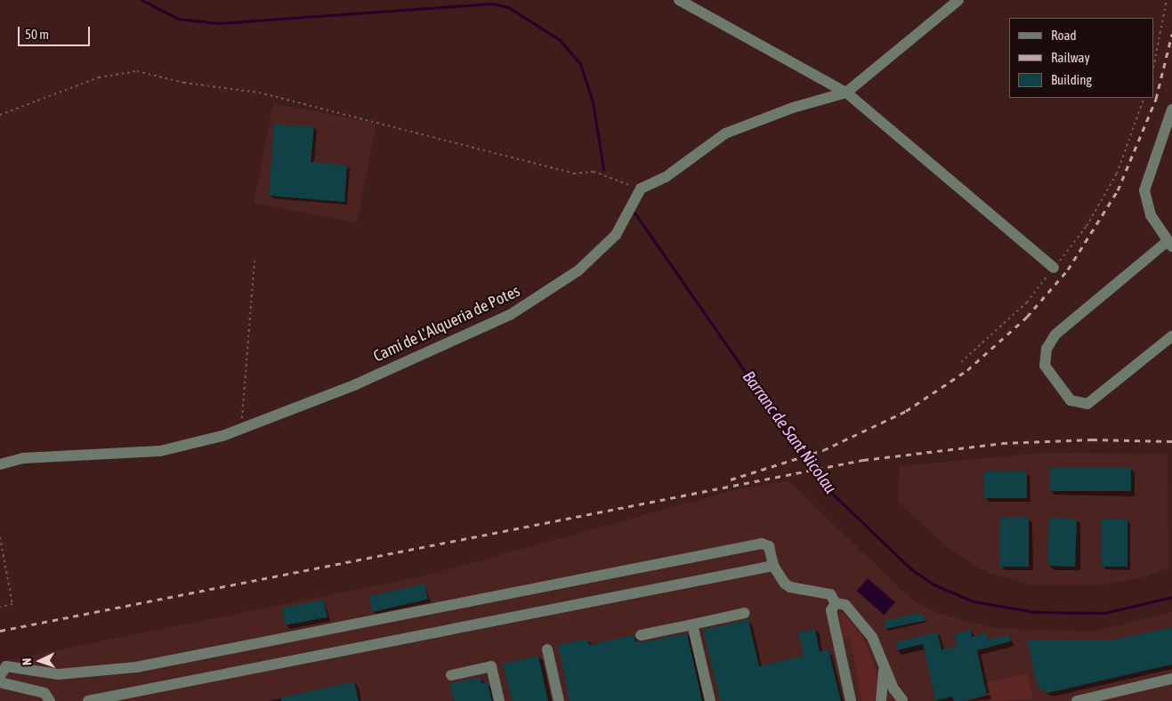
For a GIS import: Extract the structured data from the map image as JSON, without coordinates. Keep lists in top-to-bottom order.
{
  "streets": {
    "street": ["Camí de L'Alqueria de Potes"]
  },
  "water": ["Barranc de Sant Nicolau"],
  "legend": ["Road", "Railway", "Building"],
  "scale_bar": "50 m",
  "north": "left"
}
